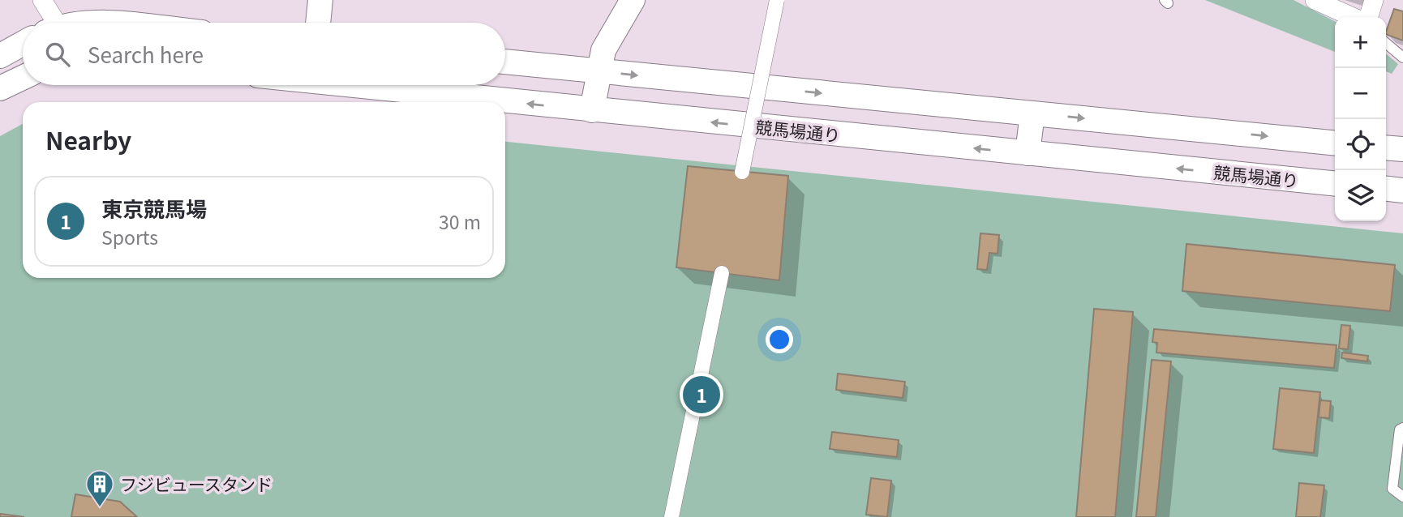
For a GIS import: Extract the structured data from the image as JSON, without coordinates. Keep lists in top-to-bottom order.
{
  "streets": {
    "street": ["競馬場通り"]
  },
  "places": {
    "building": ["フジビュースタンド"]
  },
  "page": {
    "map_buttons": ["+", "−"],
    "search": "Search here",
    "heading": "Nearby",
    "list": [
      {
        "mark": "1",
        "name": "東京競馬場",
        "note": "Sports",
        "value": "30 m"
      }
    ],
    "pins": "1"
  }
}
